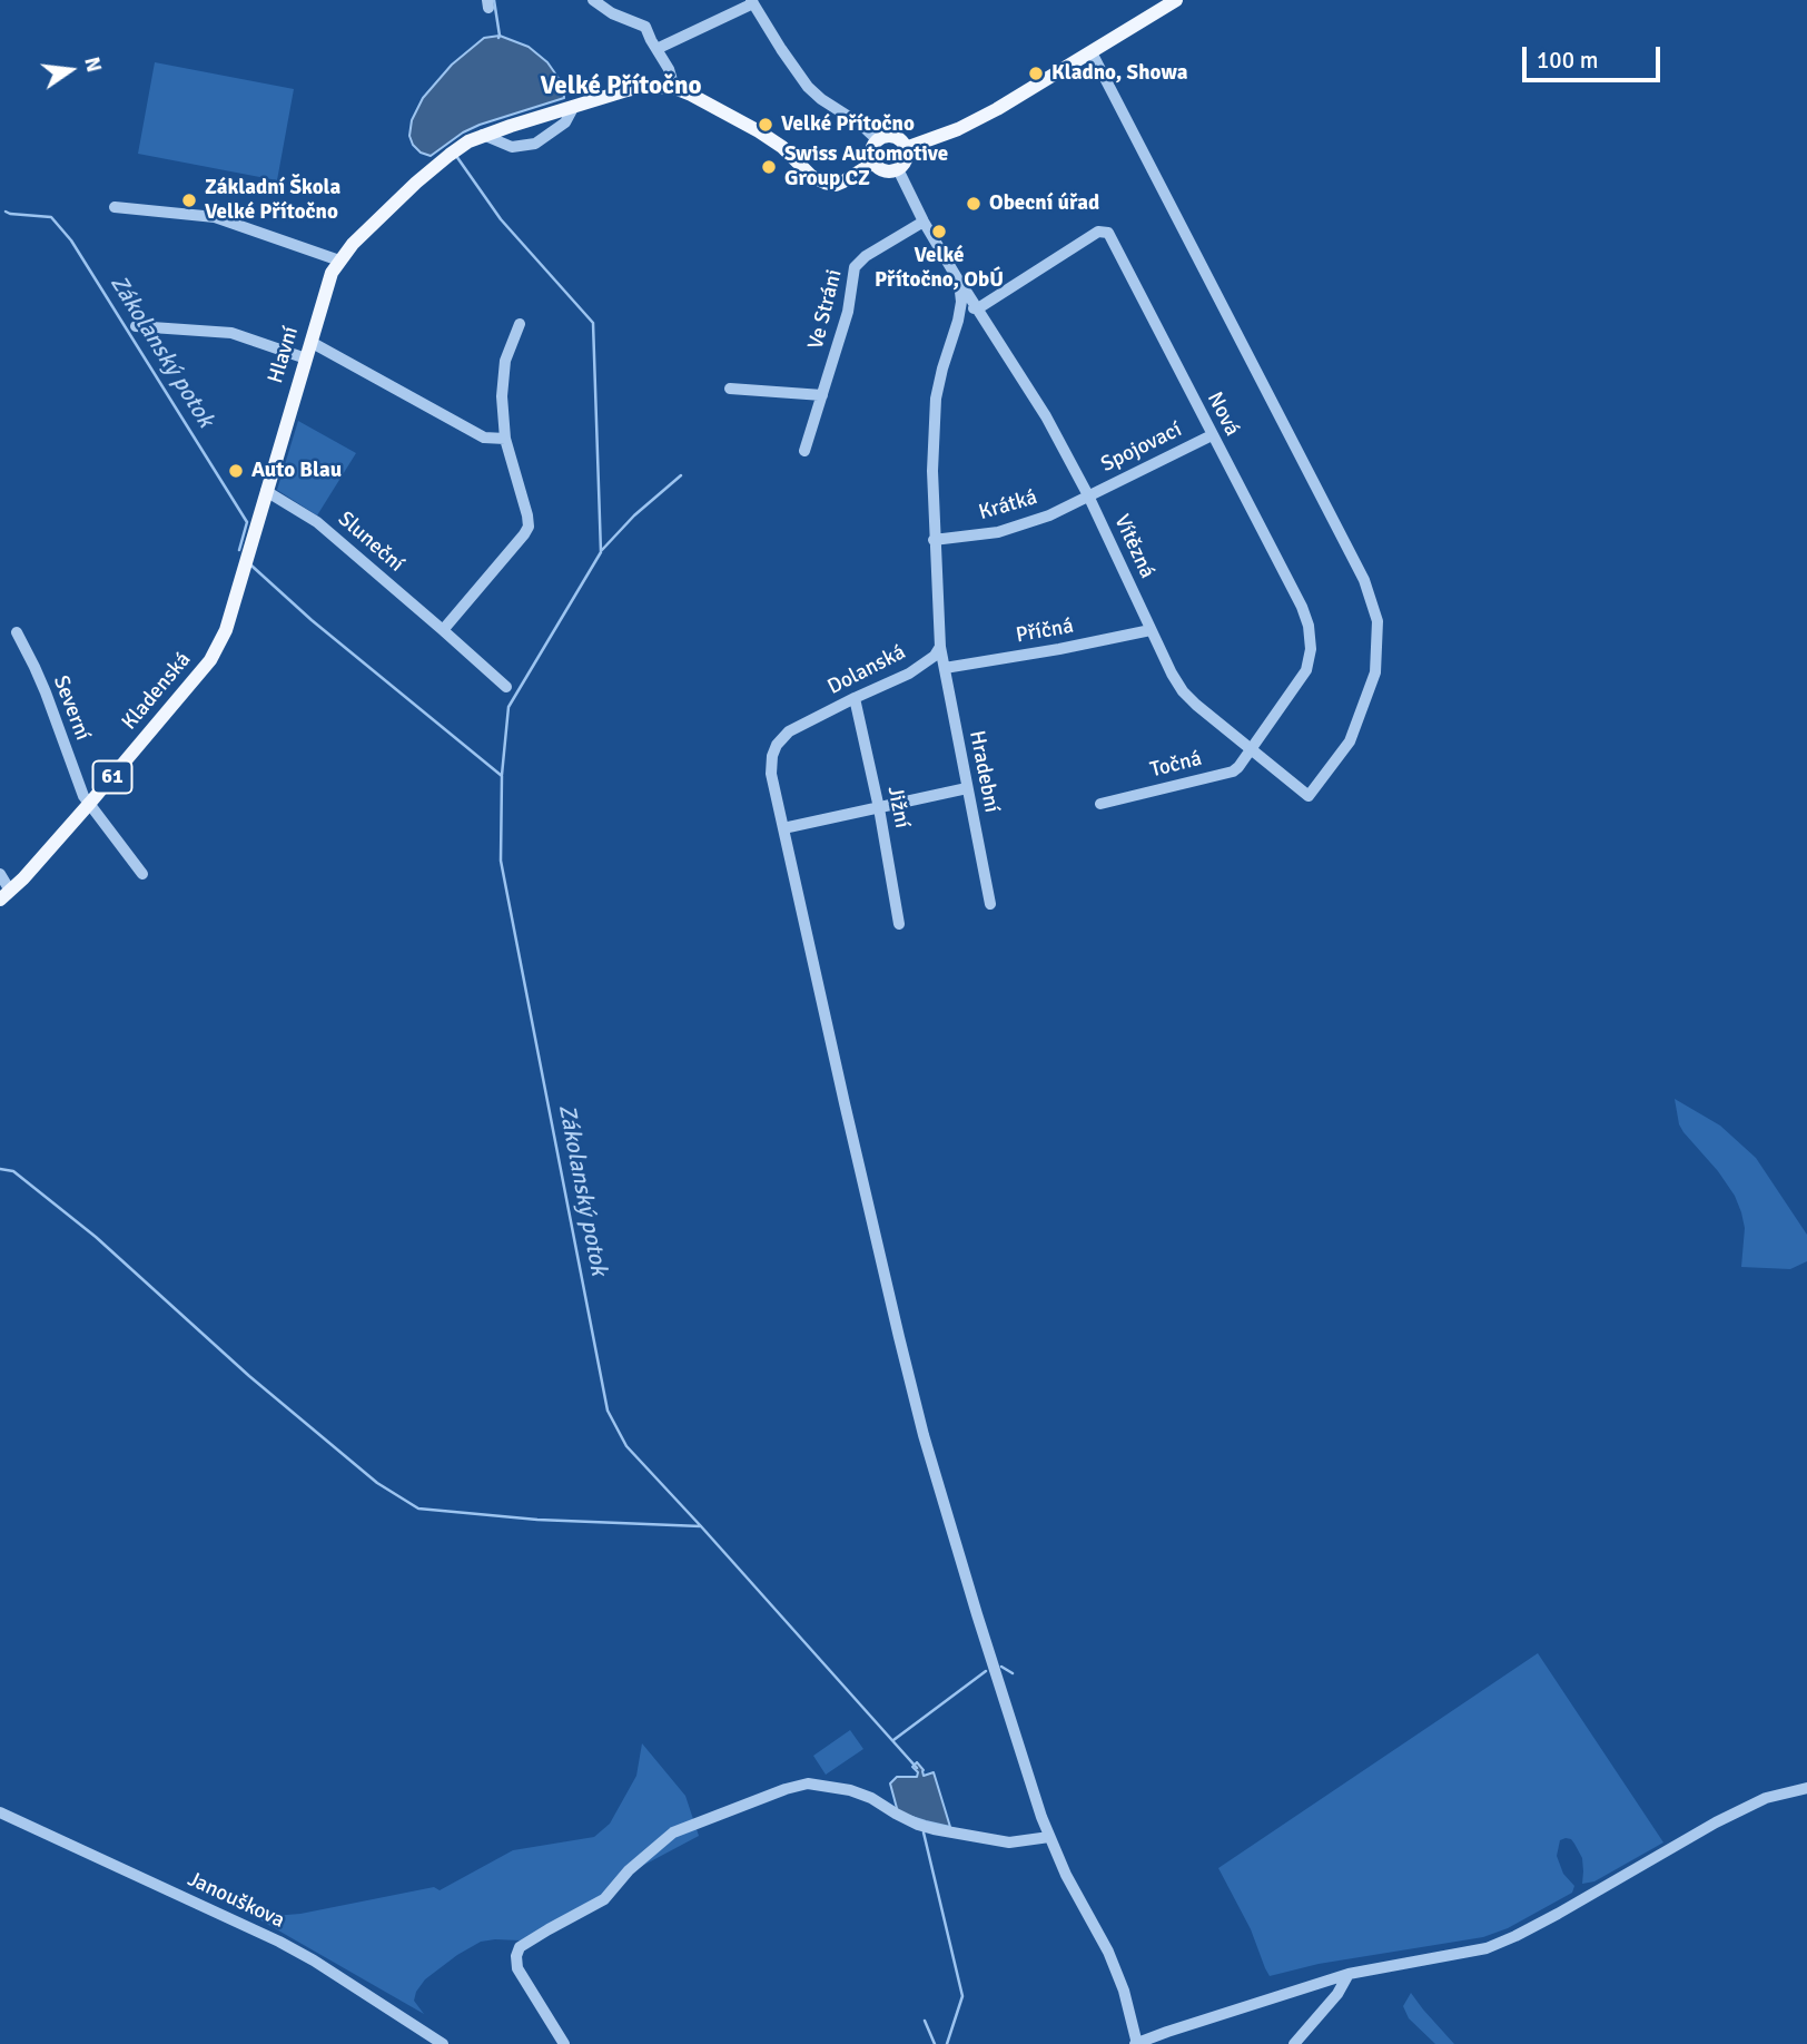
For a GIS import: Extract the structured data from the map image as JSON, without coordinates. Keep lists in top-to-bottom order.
{
  "streets": {
    "main road": ["Hlavní", "Kladenská", "61"],
    "street": [
      "Ve Stráni",
      "Nová",
      "Spojovací",
      "Krátká",
      "Sluneční",
      "Vítězná",
      "Příčná",
      "Dolanská",
      "Severní",
      "Točná",
      "Hradební",
      "Jižní",
      "Janouškova"
    ]
  },
  "crossings": [
    ["Hlavní", "Sluneční"],
    ["Hlavní", "Kladenská"],
    ["Nová", "Spojovací"],
    ["Nová", "Vítězná"],
    ["Nová", "Točná"],
    ["Spojovací", "Krátká"],
    ["Spojovací", "Vítězná"],
    ["Krátká", "Vítězná"],
    ["Vítězná", "Příčná"],
    ["Vítězná", "Točná"],
    ["Příčná", "Hradební"],
    ["Dolanská", "Hradební"],
    ["Dolanská", "Jižní"],
    ["Kladenská", "Severní"]
  ],
  "districts": ["Velké Přítočno"],
  "water": ["Zákolanský potok"],
  "places": [
    "Kladno, Showa",
    "Velké Přítočno",
    "Swiss Automotive Group CZ",
    "Základní Škola Velké Přítočno",
    "Obecní úřad",
    "Velké Přítočno, ObÚ",
    "Auto Blau"
  ],
  "scale_bar": "100 m",
  "north": "right"
}
